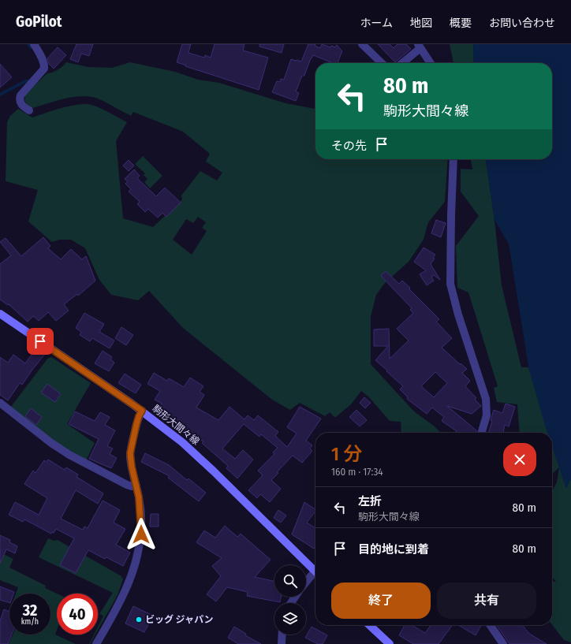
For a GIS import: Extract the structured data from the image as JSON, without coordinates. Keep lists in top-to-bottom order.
{
  "streets": {
    "main road": ["駒形大間々線"]
  },
  "places": ["ビッグ ジャパン"],
  "page": {
    "header": "GoPilot",
    "nav": [
      "ホーム",
      "地図",
      "概要",
      "お問い合わせ"
    ],
    "turn": ["80 m", "駒形大間々線"],
    "then": "その先",
    "heading": ["1 分", "160 m · 17:34"],
    "list": [
      {
        "name": "左折",
        "note": "駒形大間々線",
        "value": "80 m"
      },
      {
        "name": "目的地に到着",
        "value": "80 m"
      }
    ],
    "buttons": ["終了", "共有"],
    "speed": "32 km/h",
    "limit": "40"
  }
}
